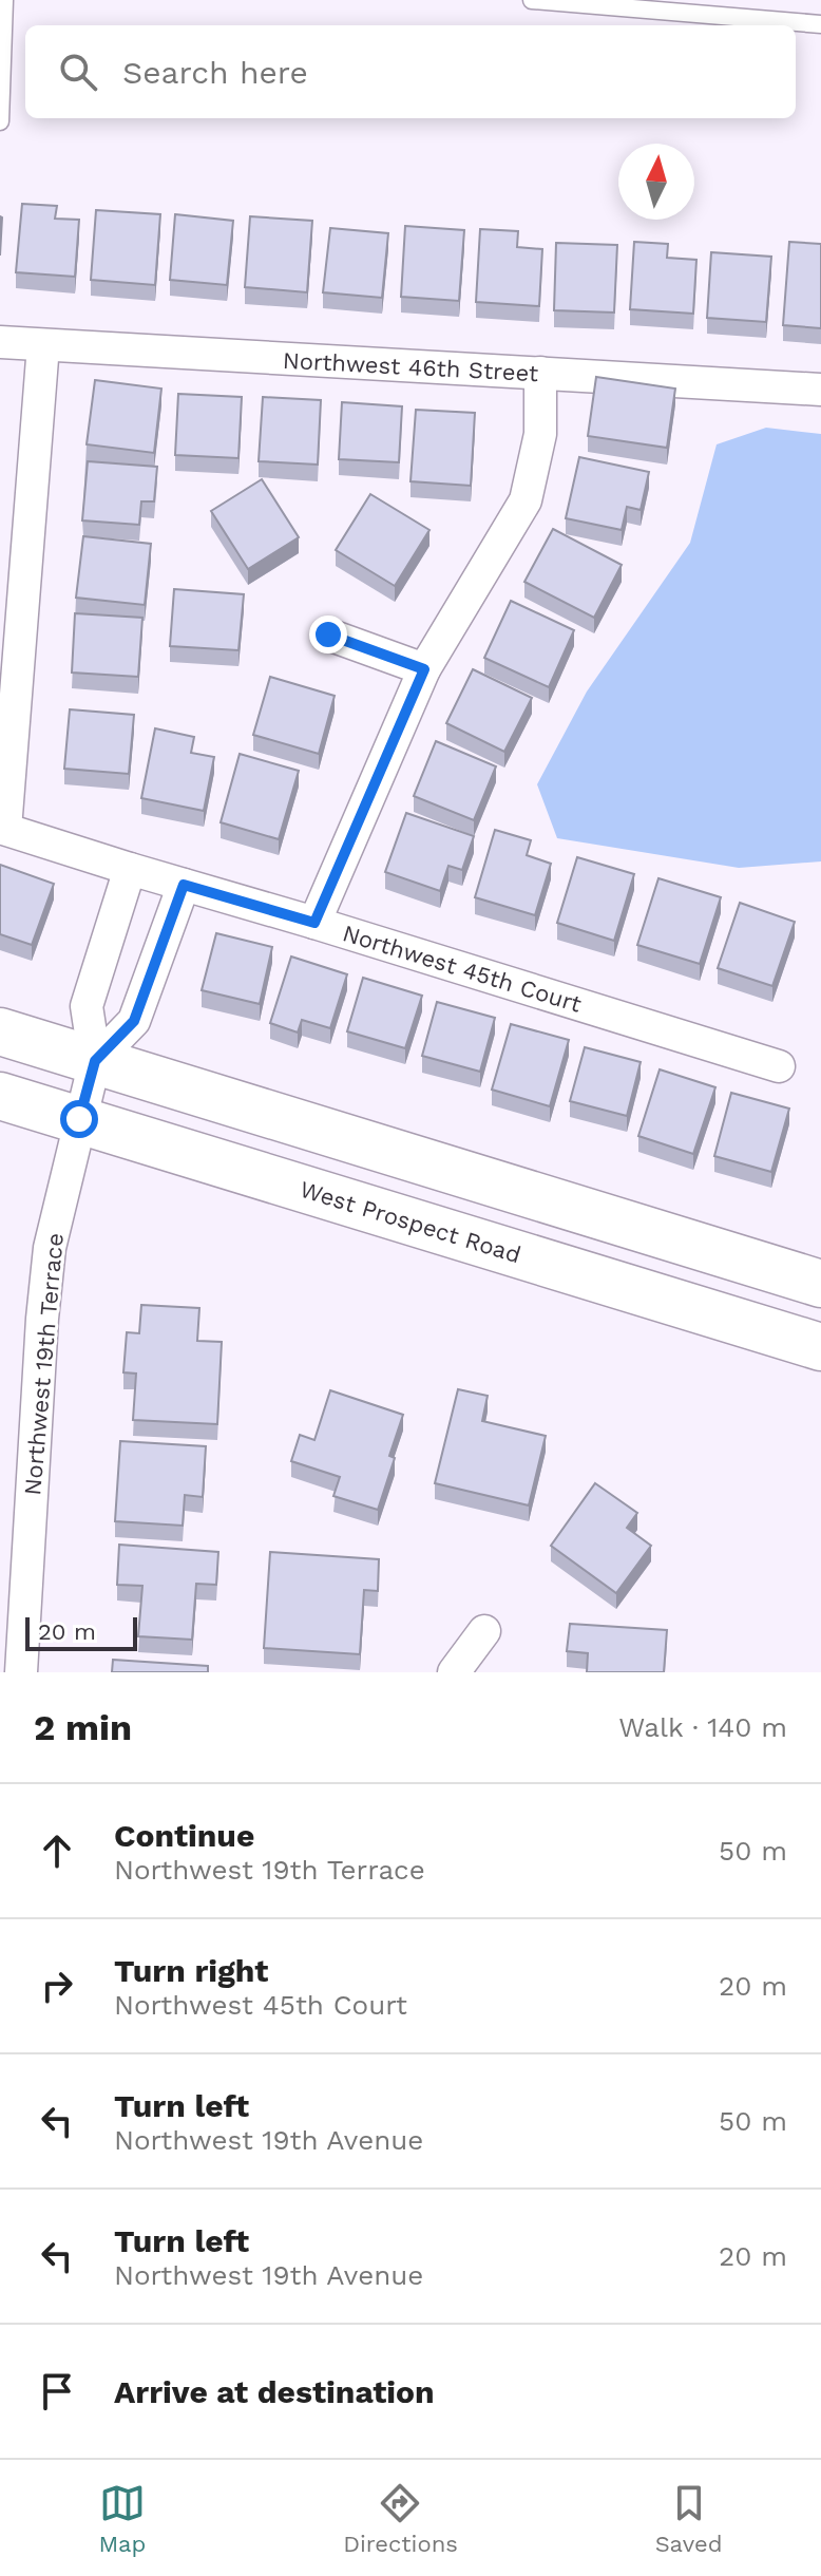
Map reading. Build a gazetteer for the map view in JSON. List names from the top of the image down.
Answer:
{
  "streets": {
    "main road": ["West Prospect Road"],
    "street": ["Northwest 46th Street", "Northwest 45th Court", "Northwest 19th Terrace"]
  },
  "crossings": [
    ["Northwest 45th Court", "Northwest 19th Terrace"],
    ["West Prospect Road", "Northwest 19th Terrace"]
  ],
  "scale_bar": "20 m",
  "north": "top",
  "page": {
    "search": "Search here",
    "scale": "20 m",
    "heading": ["2 min", "Walk · 140 m"],
    "list": [
      ["Continue", "Northwest 19th Terrace", "50 m"],
      ["Turn right", "Northwest 45th Court", "20 m"],
      ["Turn left", "Northwest 19th Avenue", "50 m"],
      ["Turn left", "Northwest 19th Avenue", "20 m"],
      "Arrive at destination"
    ],
    "nav": ["Map", "Directions", "Saved"]
  }
}
